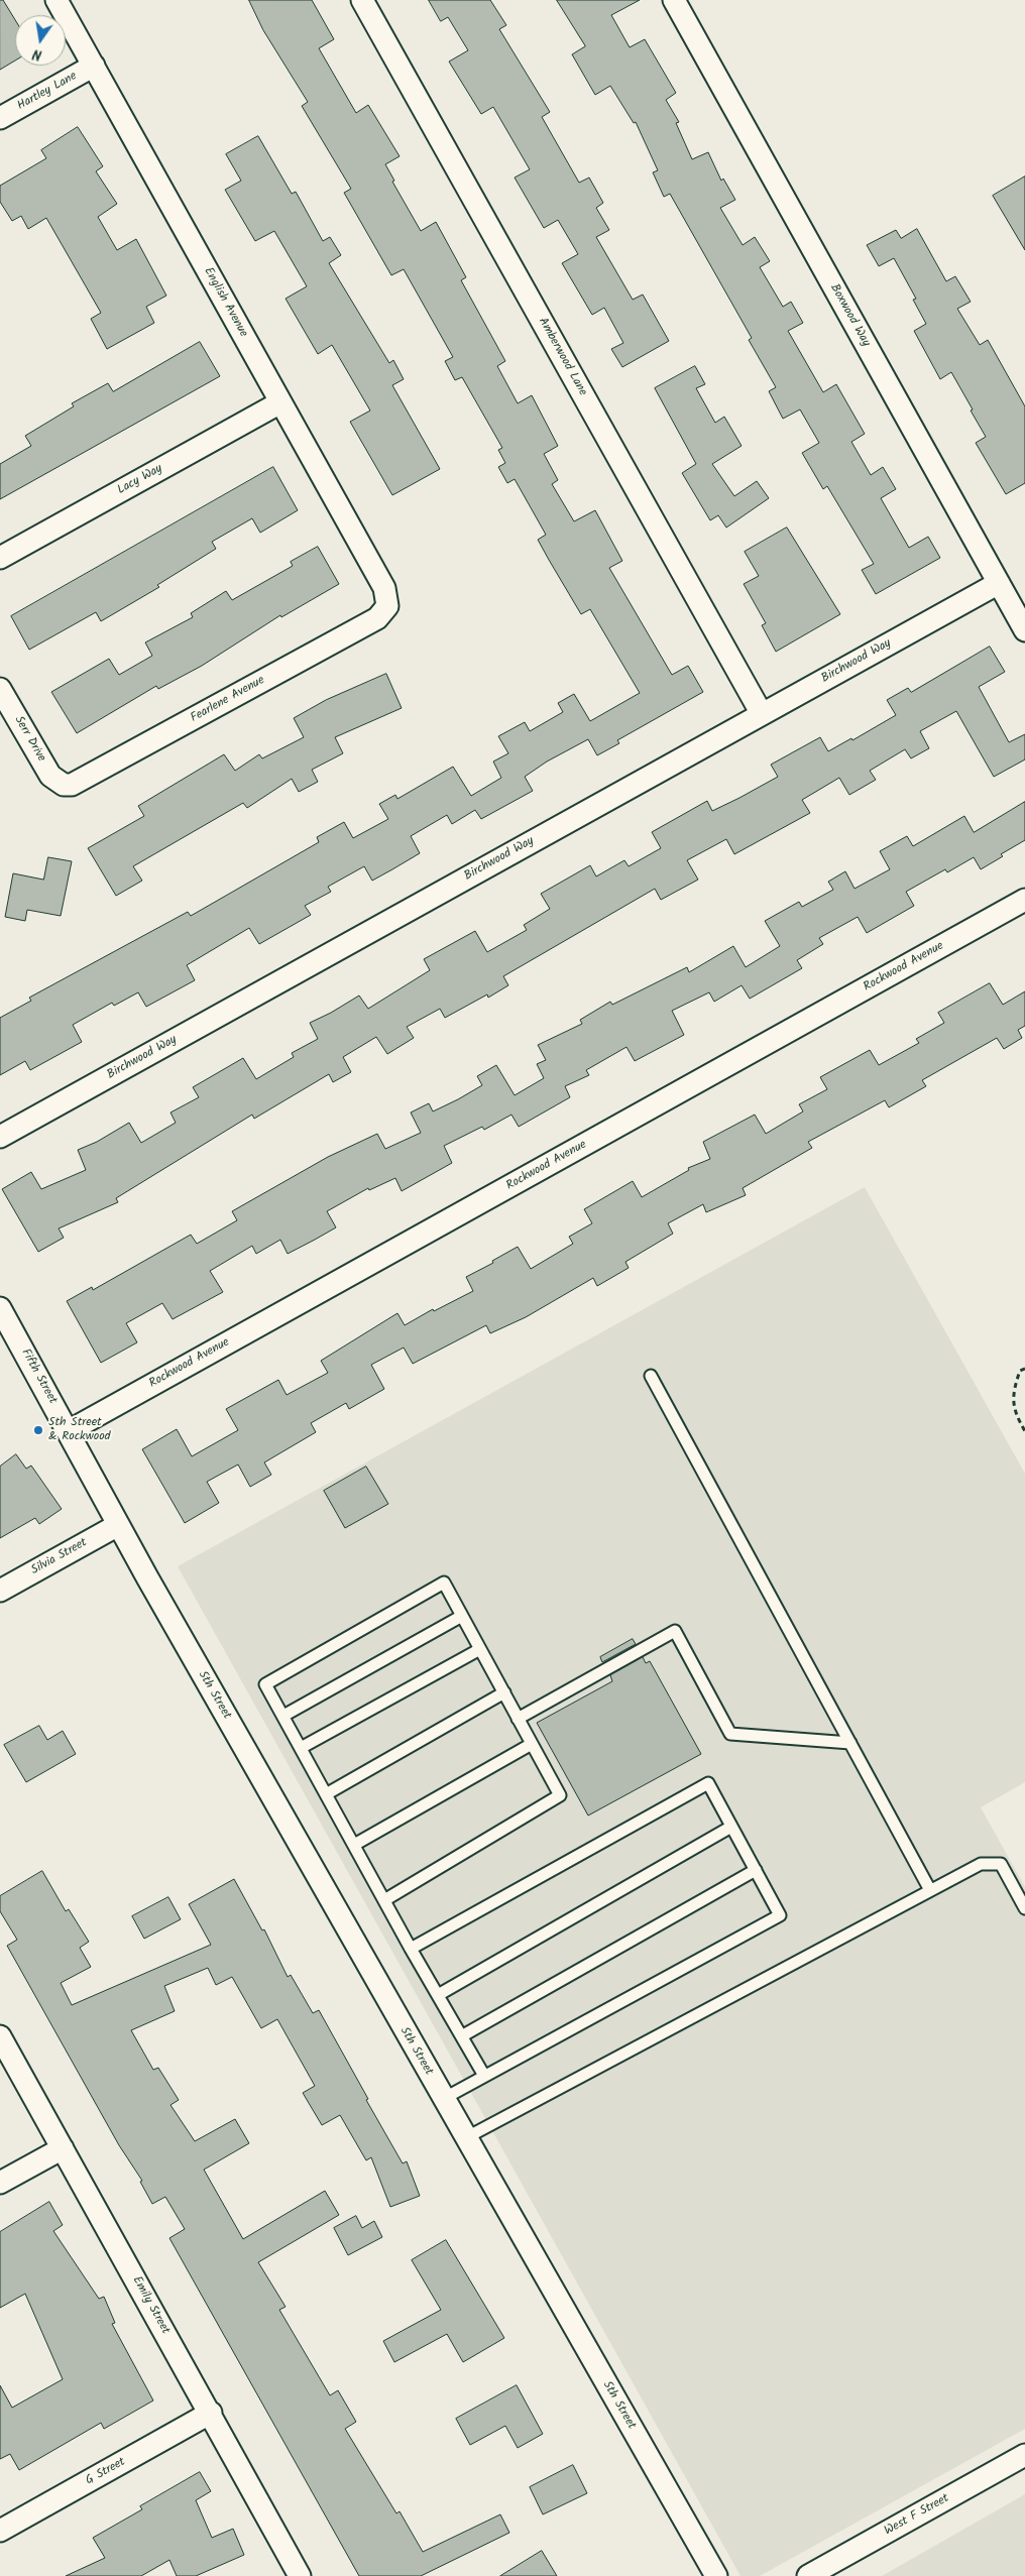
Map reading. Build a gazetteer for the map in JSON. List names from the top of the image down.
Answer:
{
  "streets": {
    "street": [
      "Hartley Lane",
      "English Avenue",
      "Boxwood Way",
      "Amberwood Lane",
      "Lacy Way",
      "Birchwood Way",
      "Fearlene Avenue",
      "Serr Drive",
      "Rockwood Avenue",
      "Fifth Street",
      "Silvia Street",
      "5th Street",
      "Emily Street",
      "G Street",
      "West F Street"
    ]
  },
  "crossings": [
    ["Hartley Lane", "English Avenue"],
    ["English Avenue", "Lacy Way"],
    ["English Avenue", "Fearlene Avenue"],
    ["Boxwood Way", "Birchwood Way"],
    ["Amberwood Lane", "Birchwood Way"],
    ["Fearlene Avenue", "Serr Drive"],
    ["Rockwood Avenue", "Fifth Street"],
    ["Fifth Street", "Silvia Street"],
    ["Fifth Street", "5th Street"],
    ["Silvia Street", "5th Street"],
    ["Emily Street", "G Street"]
  ],
  "places": ["5th Street & Rockwood"],
  "north": "bottom"
}
